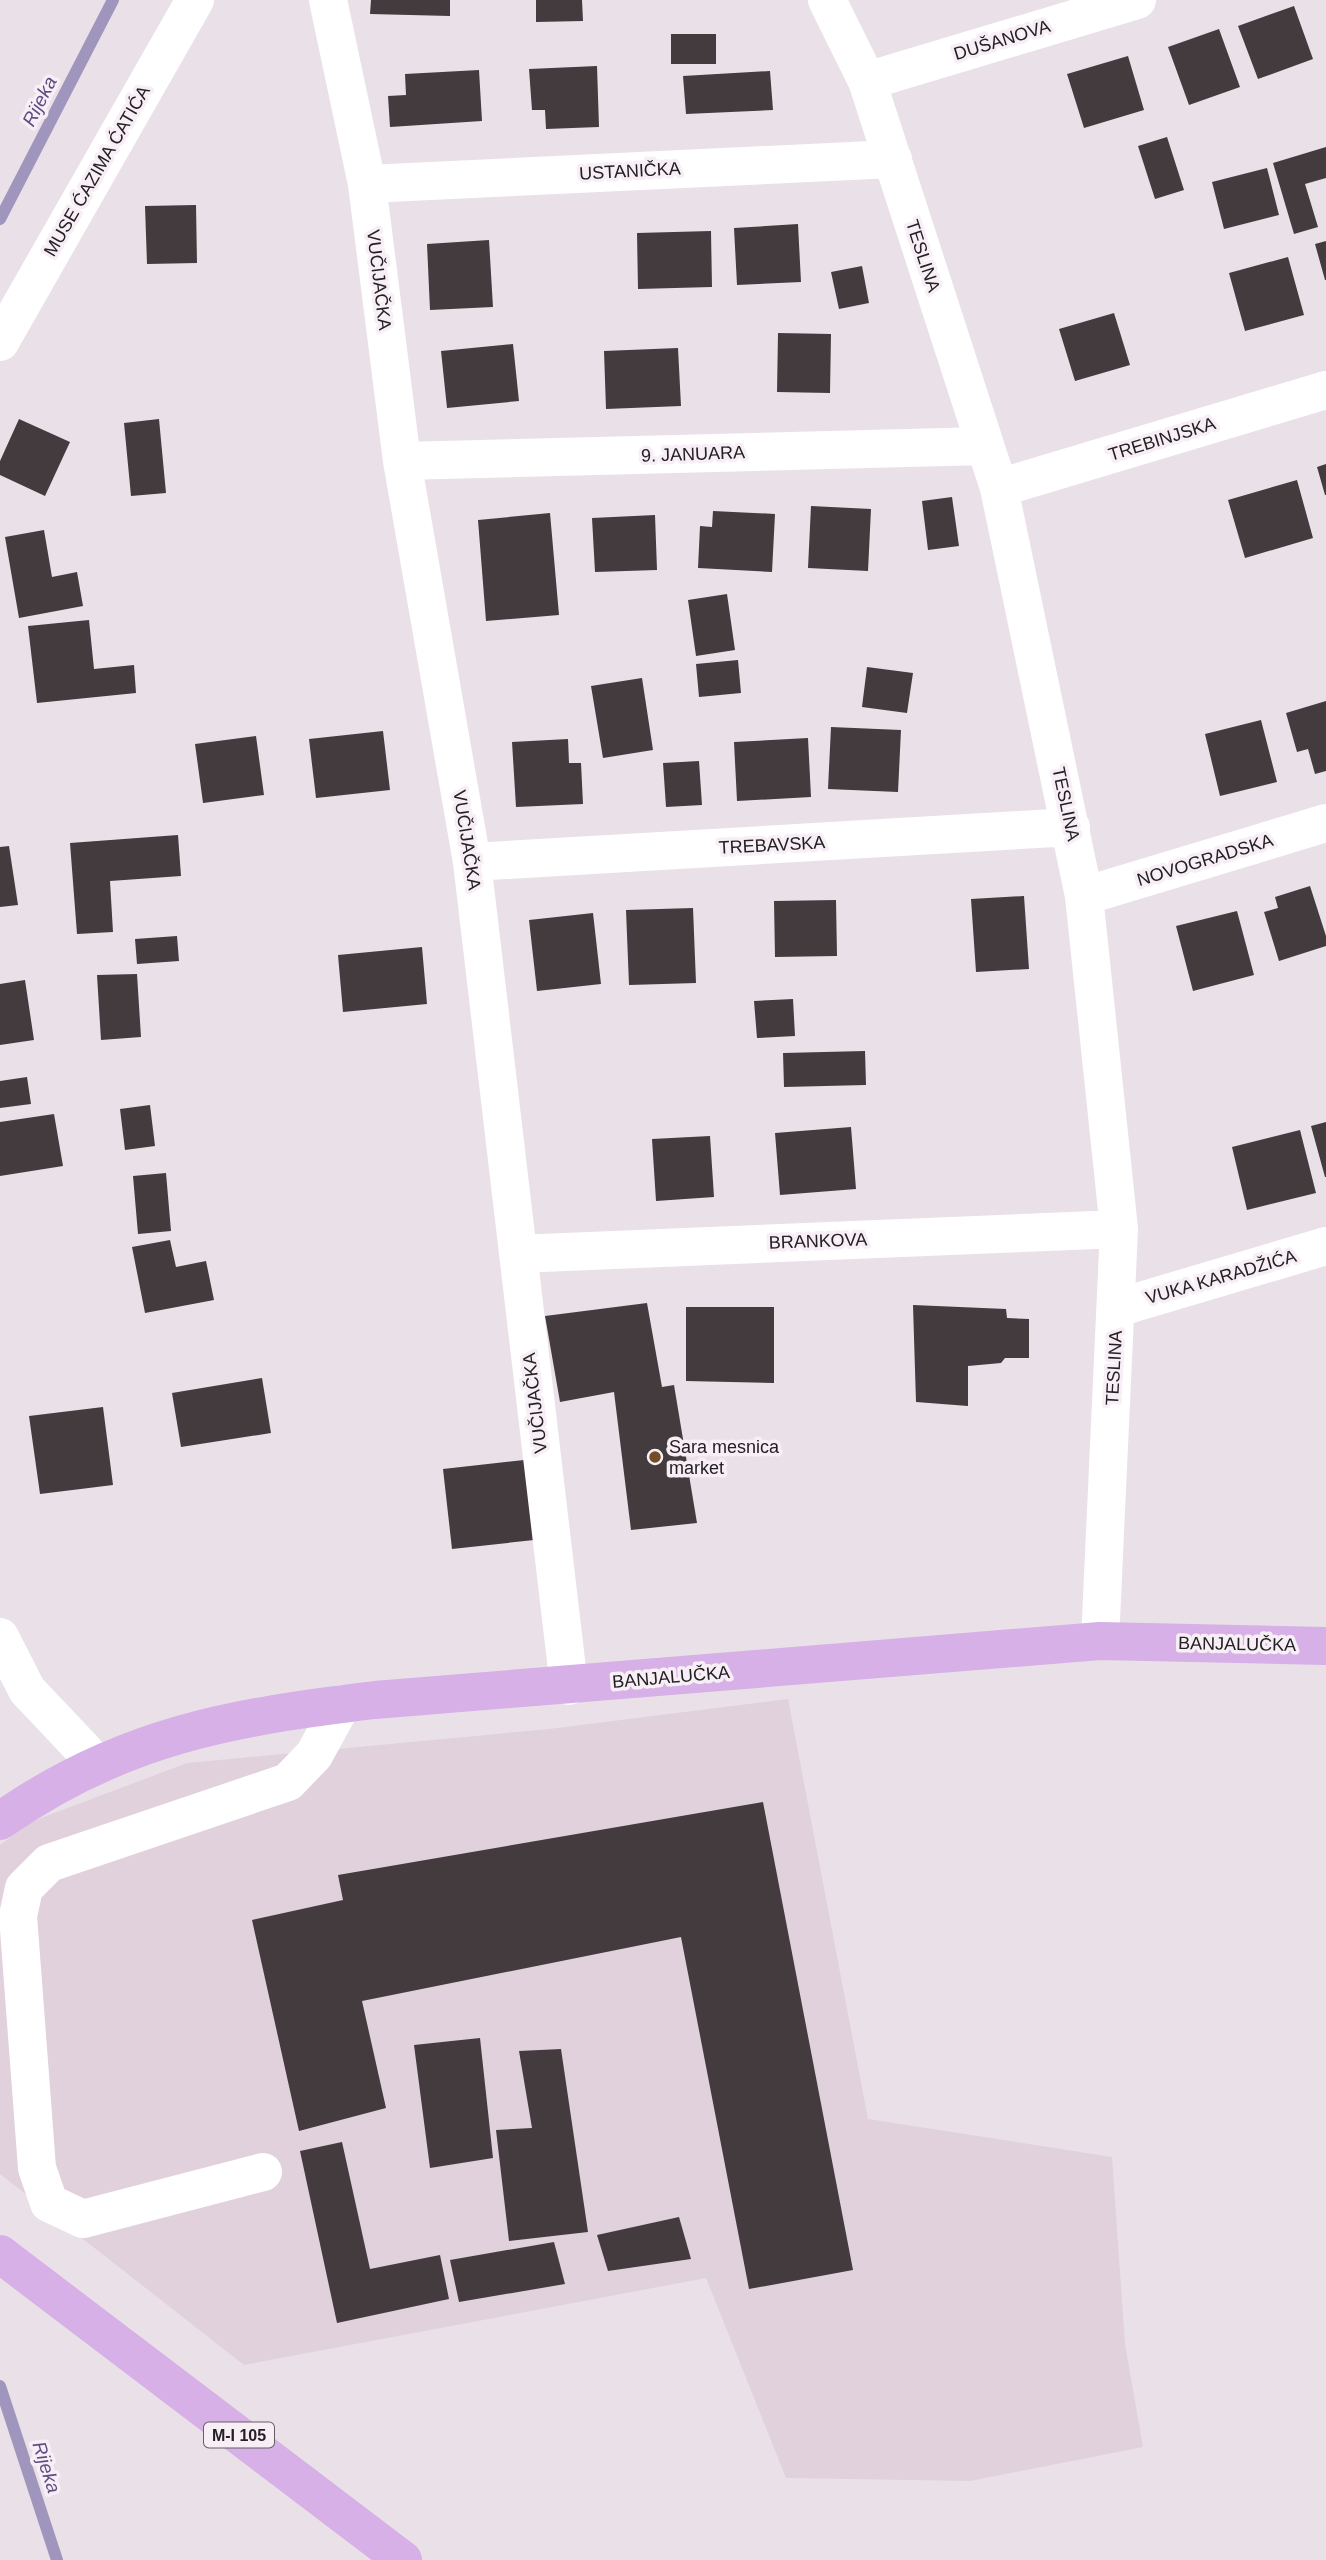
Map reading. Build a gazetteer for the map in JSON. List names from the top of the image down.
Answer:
{
  "streets": {
    "main road": ["BANJALUČKA", "M-I 105"],
    "street": [
      "DUŠANOVA",
      "MUSE ĆAZIMA ĆATIĆA",
      "USTANIČKA",
      "TESLINA",
      "VUČIJAČKA",
      "TREBINJSKA",
      "9. JANUARA",
      "TREBAVSKA",
      "NOVOGRADSKA",
      "BRANKOVA",
      "VUKA KARADŽIĆA"
    ]
  },
  "crossings": [
    ["DUŠANOVA", "TESLINA"],
    ["USTANIČKA", "TESLINA"],
    ["USTANIČKA", "VUČIJAČKA"],
    ["TESLINA", "TREBINJSKA"],
    ["TESLINA", "9. JANUARA"],
    ["TESLINA", "TREBAVSKA"],
    ["TESLINA", "NOVOGRADSKA"],
    ["TESLINA", "BRANKOVA"],
    ["TESLINA", "VUKA KARADŽIĆA"],
    ["TESLINA", "BANJALUČKA"],
    ["VUČIJAČKA", "9. JANUARA"],
    ["VUČIJAČKA", "TREBAVSKA"],
    ["VUČIJAČKA", "BRANKOVA"],
    ["VUČIJAČKA", "BANJALUČKA"]
  ],
  "water": ["Rijeka"],
  "places": ["Sara mesnica market"]
}
